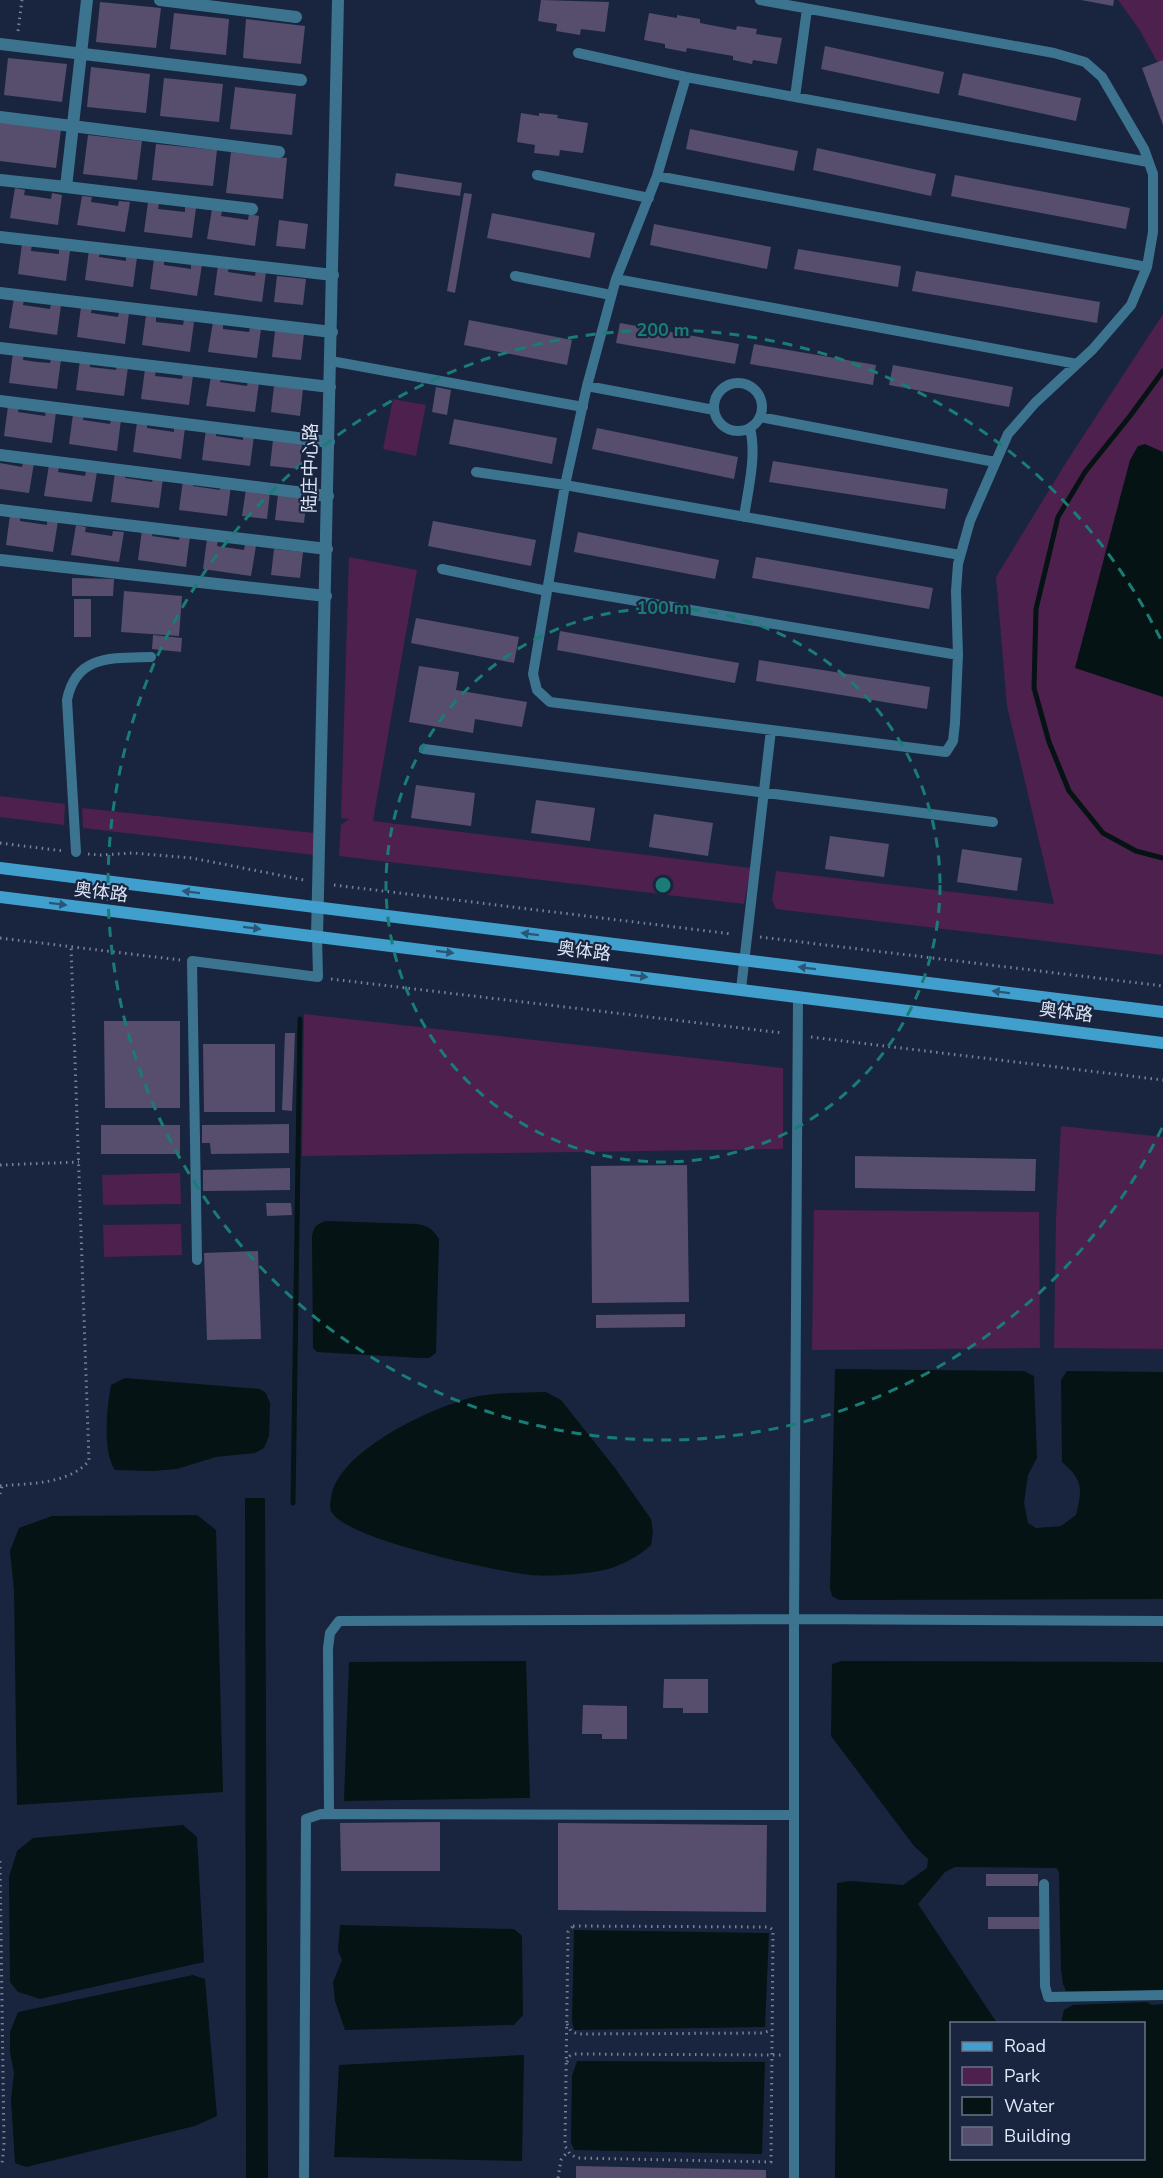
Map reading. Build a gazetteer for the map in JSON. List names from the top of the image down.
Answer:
{
  "streets": {
    "main road": ["奥体路"],
    "street": ["陆庄中心路"]
  },
  "crossings": [
    ["陆庄中心路", "奥体路"]
  ],
  "legend": [
    "Road",
    "Park",
    "Water",
    "Building"
  ],
  "rings": ["200 m", "100 m"]
}
